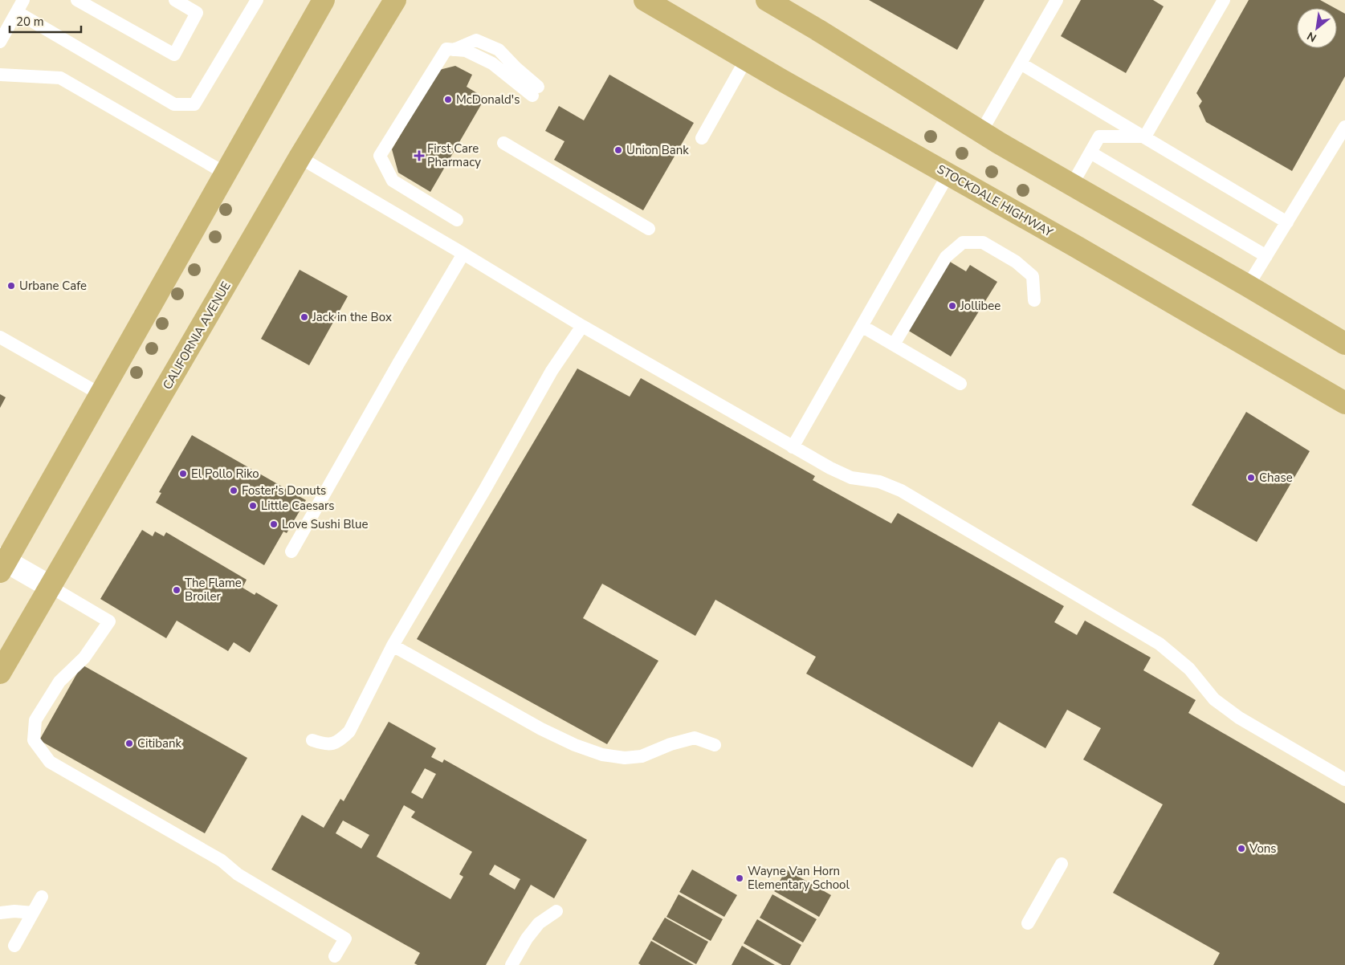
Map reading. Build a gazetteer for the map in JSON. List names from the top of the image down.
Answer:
{
  "streets": {
    "main road": ["STOCKDALE HIGHWAY", "CALIFORNIA AVENUE"]
  },
  "places": {
    "other": [
      "McDonald's",
      "Union Bank",
      "Urbane Cafe",
      "Jollibee",
      "Jack in the Box",
      "El Pollo Riko",
      "Chase",
      "Foster's Donuts",
      "Little Caesars",
      "Love Sushi Blue",
      "The Flame Broiler",
      "Citibank",
      "Vons",
      "Wayne Van Horn Elementary School"
    ],
    "health": ["First Care Pharmacy"]
  },
  "scale_bar": "20 m",
  "north": "bottom left"
}
